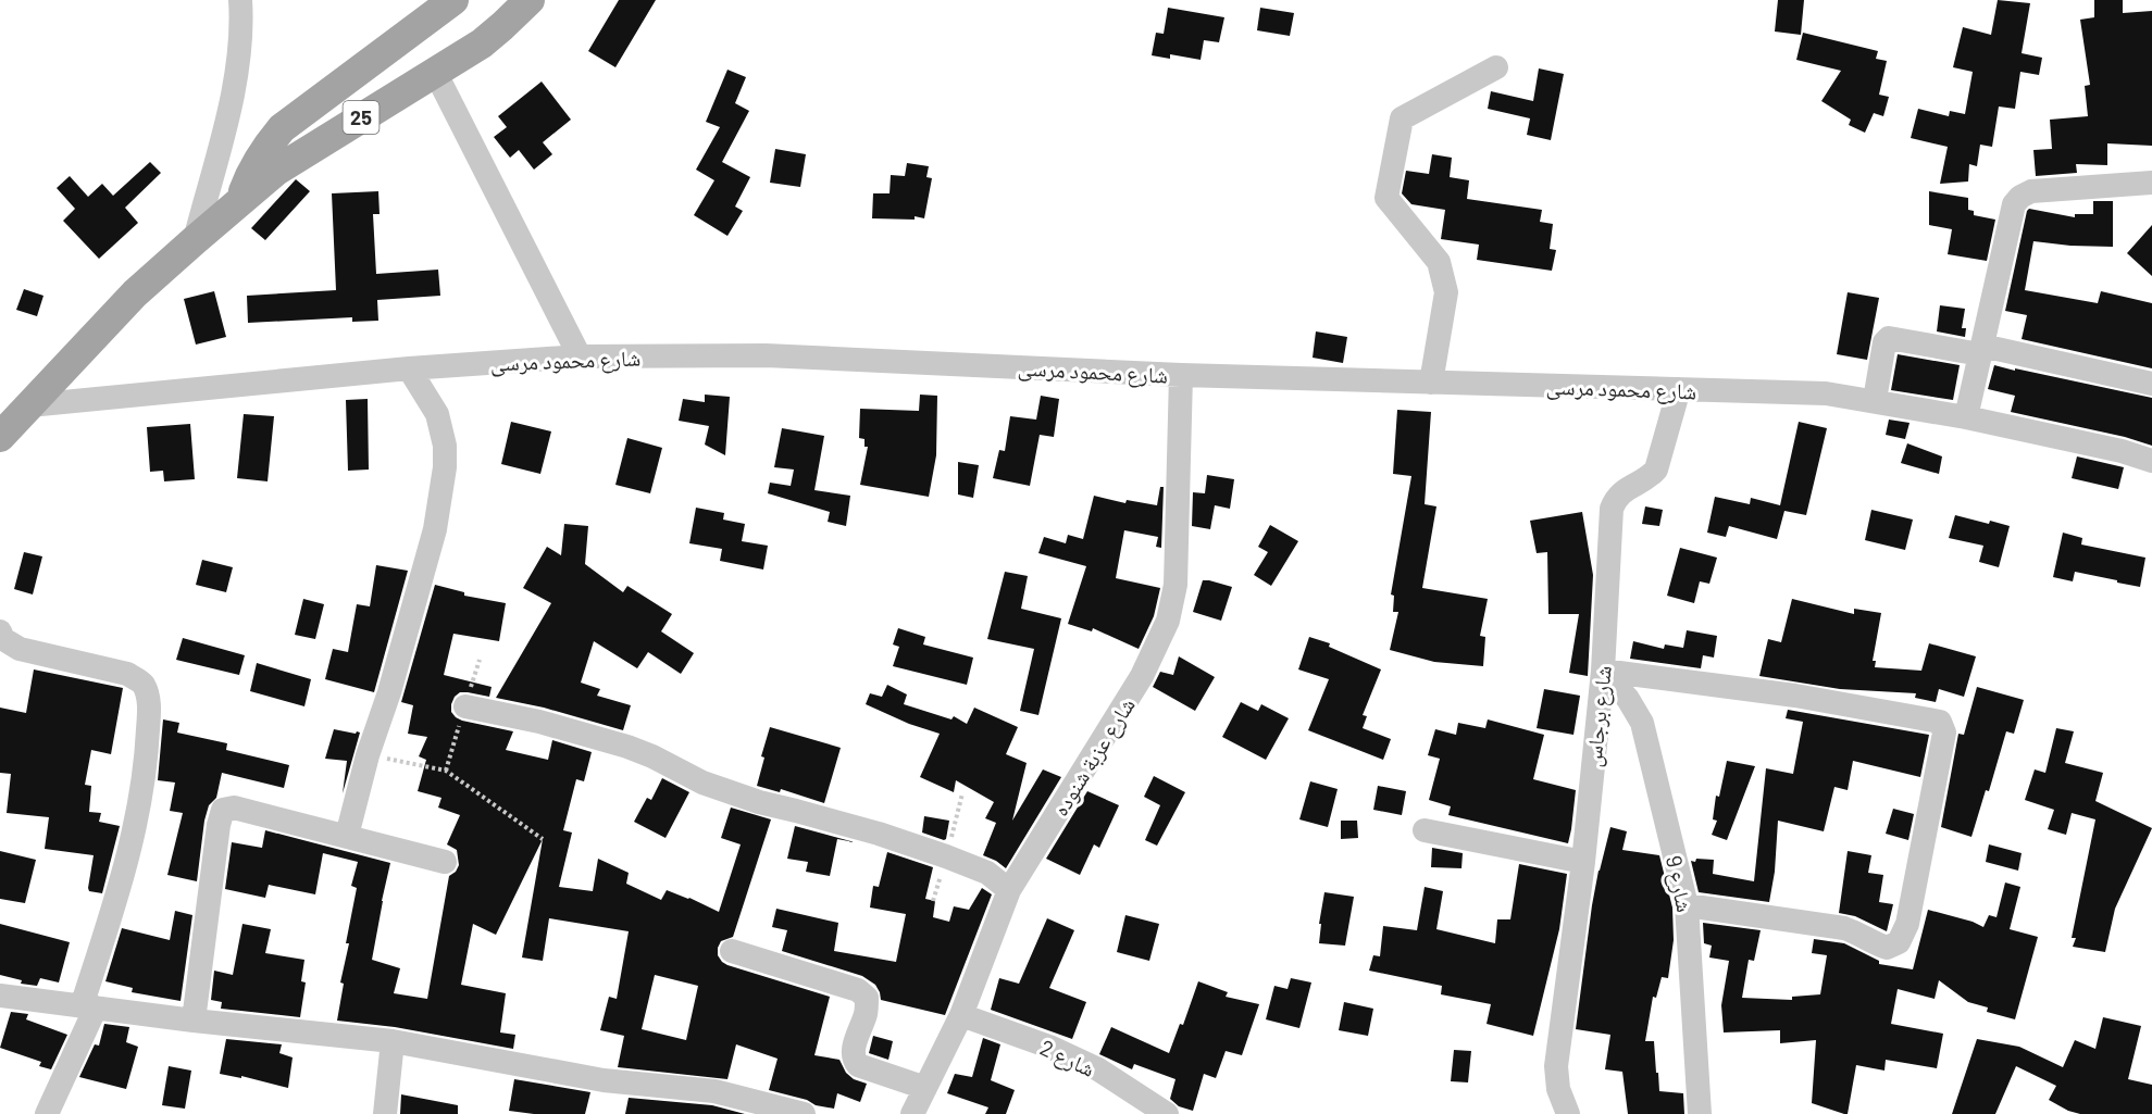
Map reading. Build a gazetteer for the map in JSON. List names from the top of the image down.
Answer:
{
  "streets": {
    "main road": ["25"],
    "street": [
      "شارع محمود مرسى",
      "شارع برجاس",
      "شارع عزبة شنوده",
      "شارع 9",
      "شارع 2"
    ]
  },
  "crossings": [
    ["25", "شارع محمود مرسى"],
    ["شارع محمود مرسى", "شارع برجاس"],
    ["شارع محمود مرسى", "شارع عزبة شنوده"],
    ["شارع برجاس", "شارع 9"],
    ["شارع عزبة شنوده", "شارع 2"]
  ]
}
